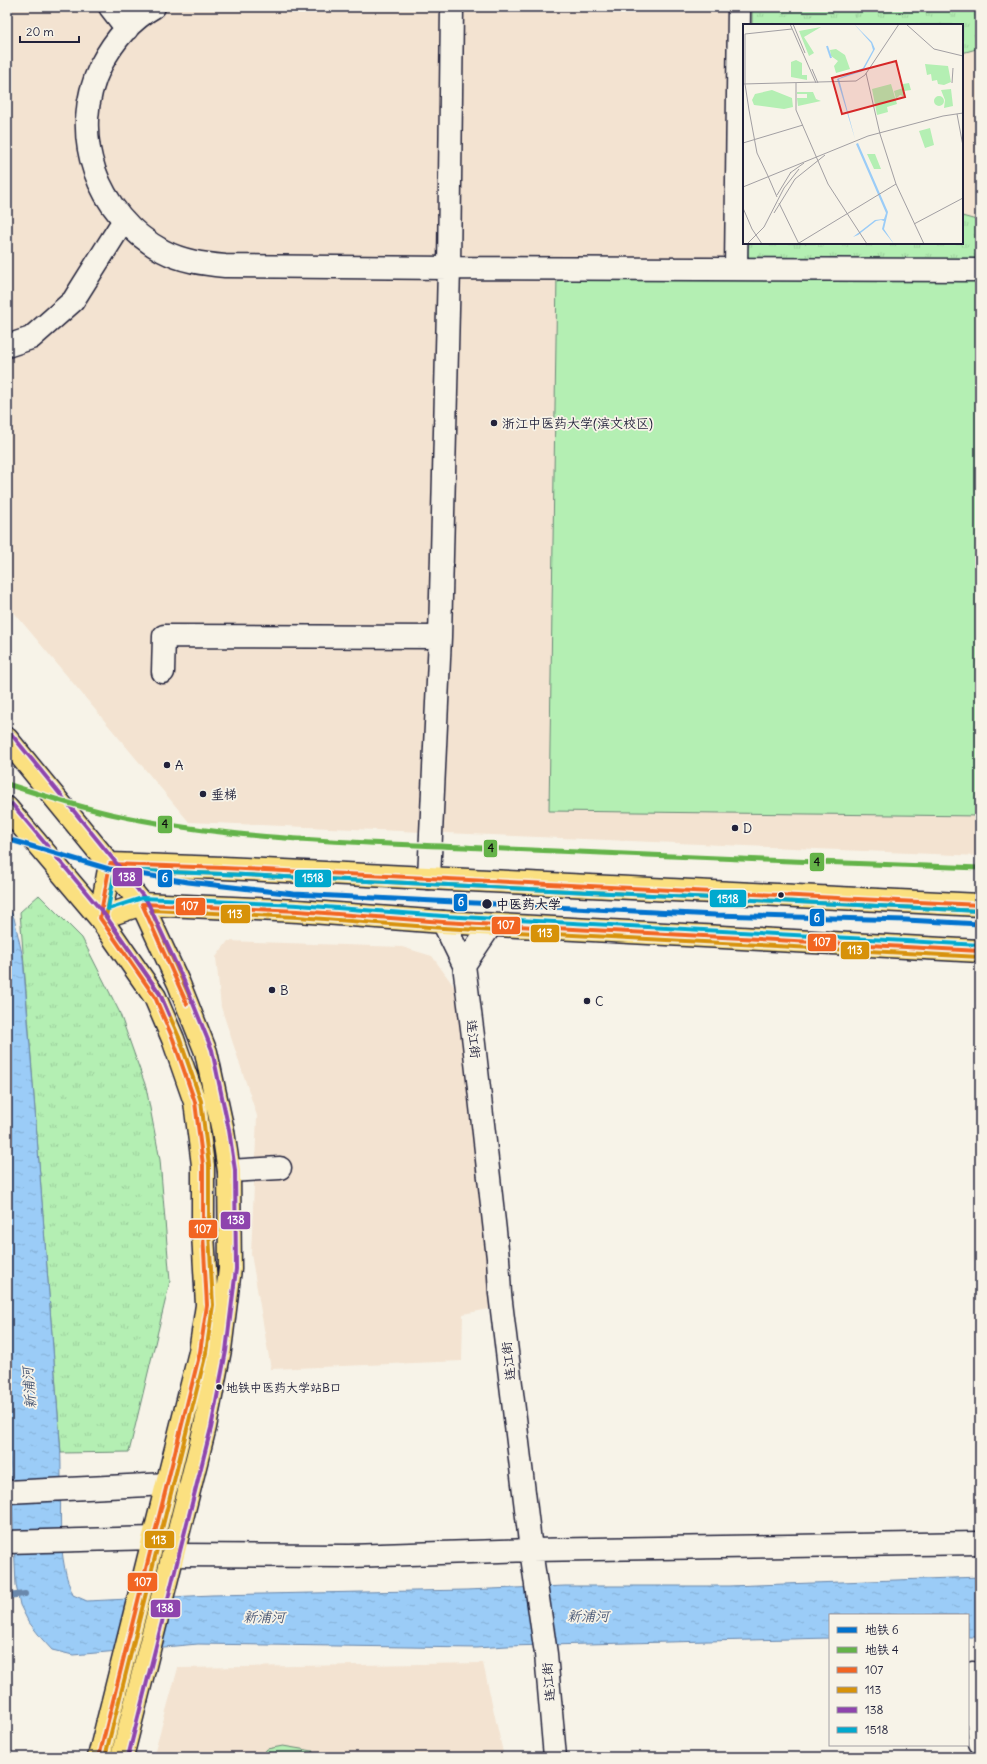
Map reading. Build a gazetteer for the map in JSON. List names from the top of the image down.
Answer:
{
  "streets": {
    "street": ["连江街"]
  },
  "water": ["新浦河"],
  "places": [
    "浙江中医药大学(滨文校区)",
    "A",
    "垂梯",
    "D",
    "中医药大学",
    "B",
    "C",
    "地铁中医药大学站B口"
  ],
  "lines": [
    "transit line 138",
    "metro line 4",
    "metro line 6",
    "transit line 107",
    "transit line 113",
    "transit line 1518"
  ],
  "legend": [
    "地铁 6",
    "地铁 4",
    "107",
    "113",
    "138",
    "1518"
  ],
  "scale_bar": "20 m"
}
